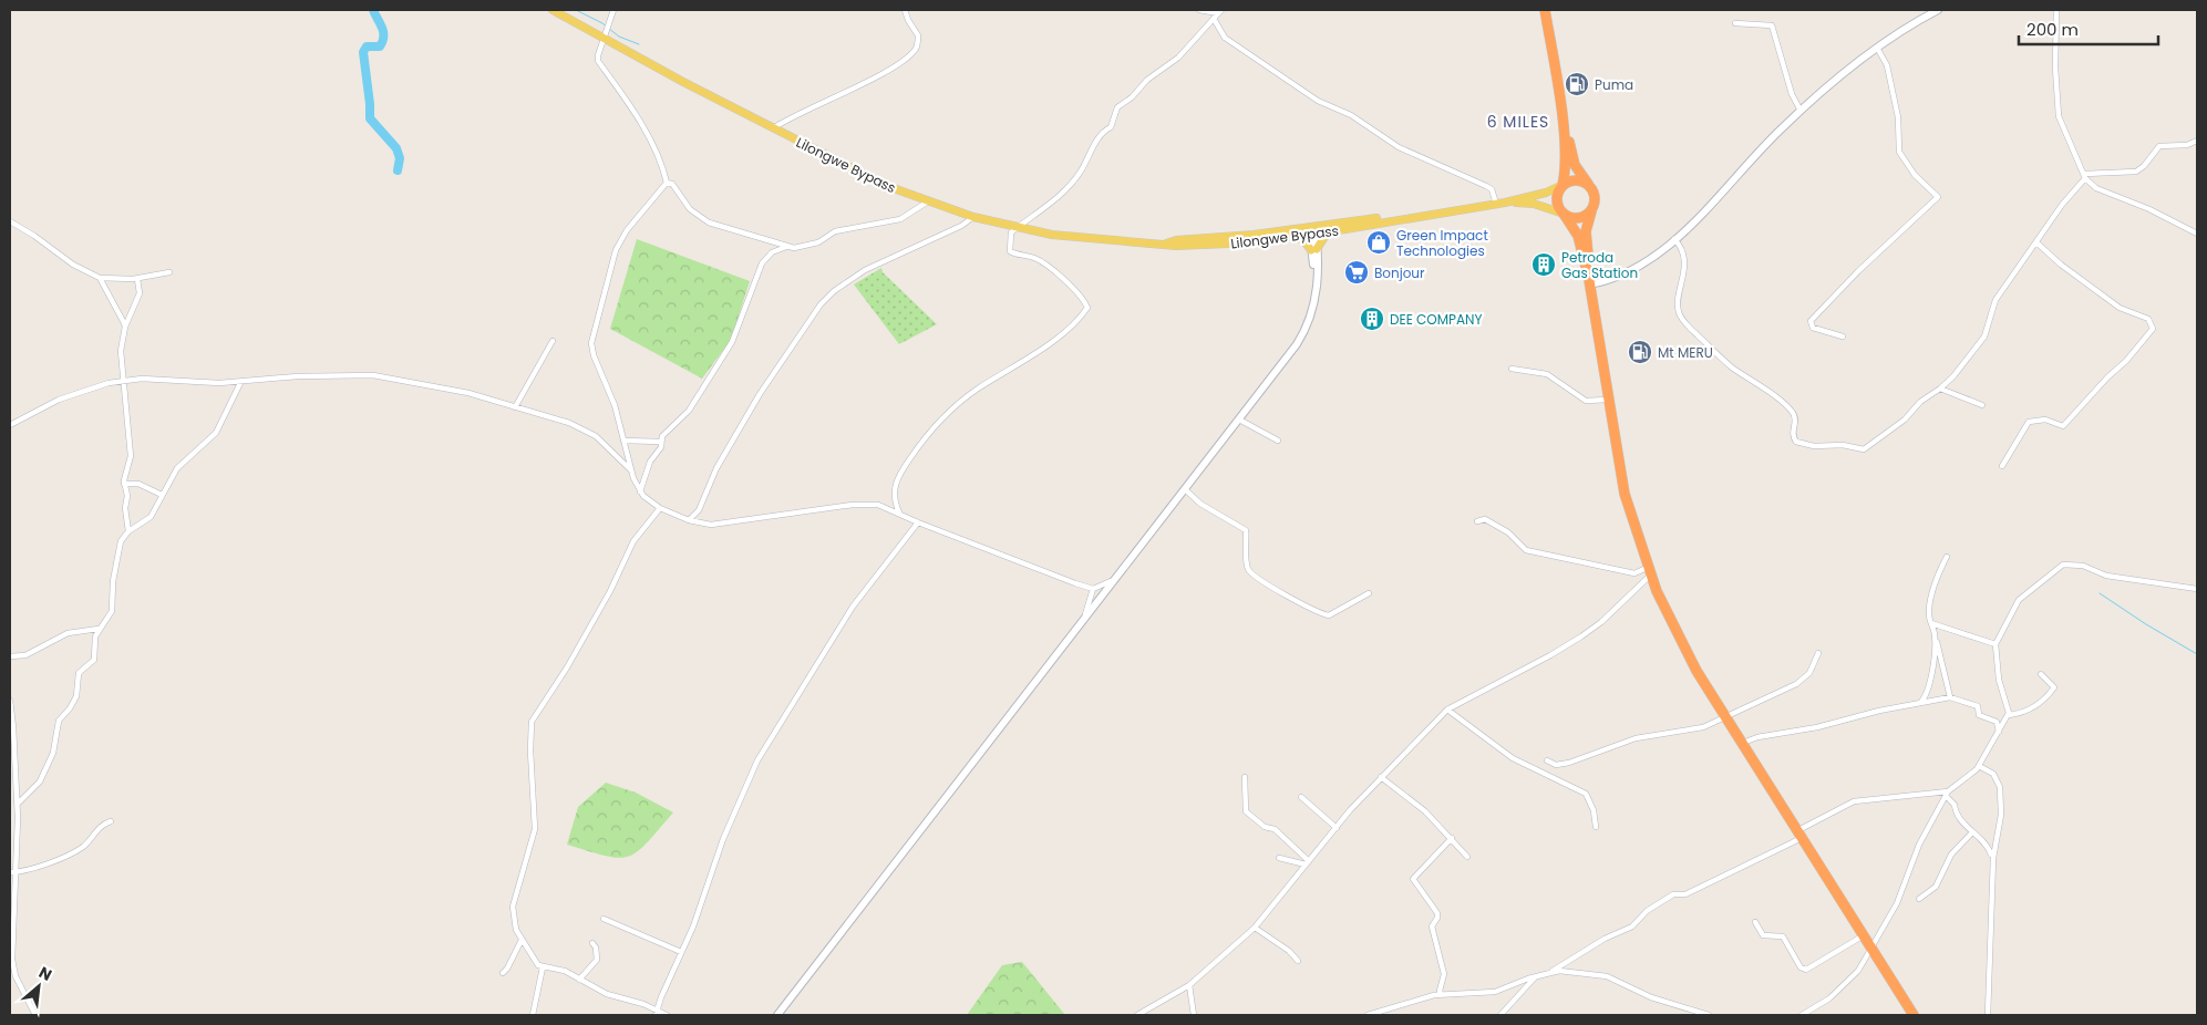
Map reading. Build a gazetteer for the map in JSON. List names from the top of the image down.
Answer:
{
  "streets": {
    "main road": ["Lilongwe Bypass"]
  },
  "districts": ["6 MILES"],
  "places": {
    "fuel station": ["Puma", "Mt MERU"],
    "shop": ["Green Impact Technologies"],
    "building": ["Petroda Gas Station", "DEE COMPANY"],
    "supermarket": ["Bonjour"]
  },
  "scale_bar": "200 m",
  "north": "top right"
}
